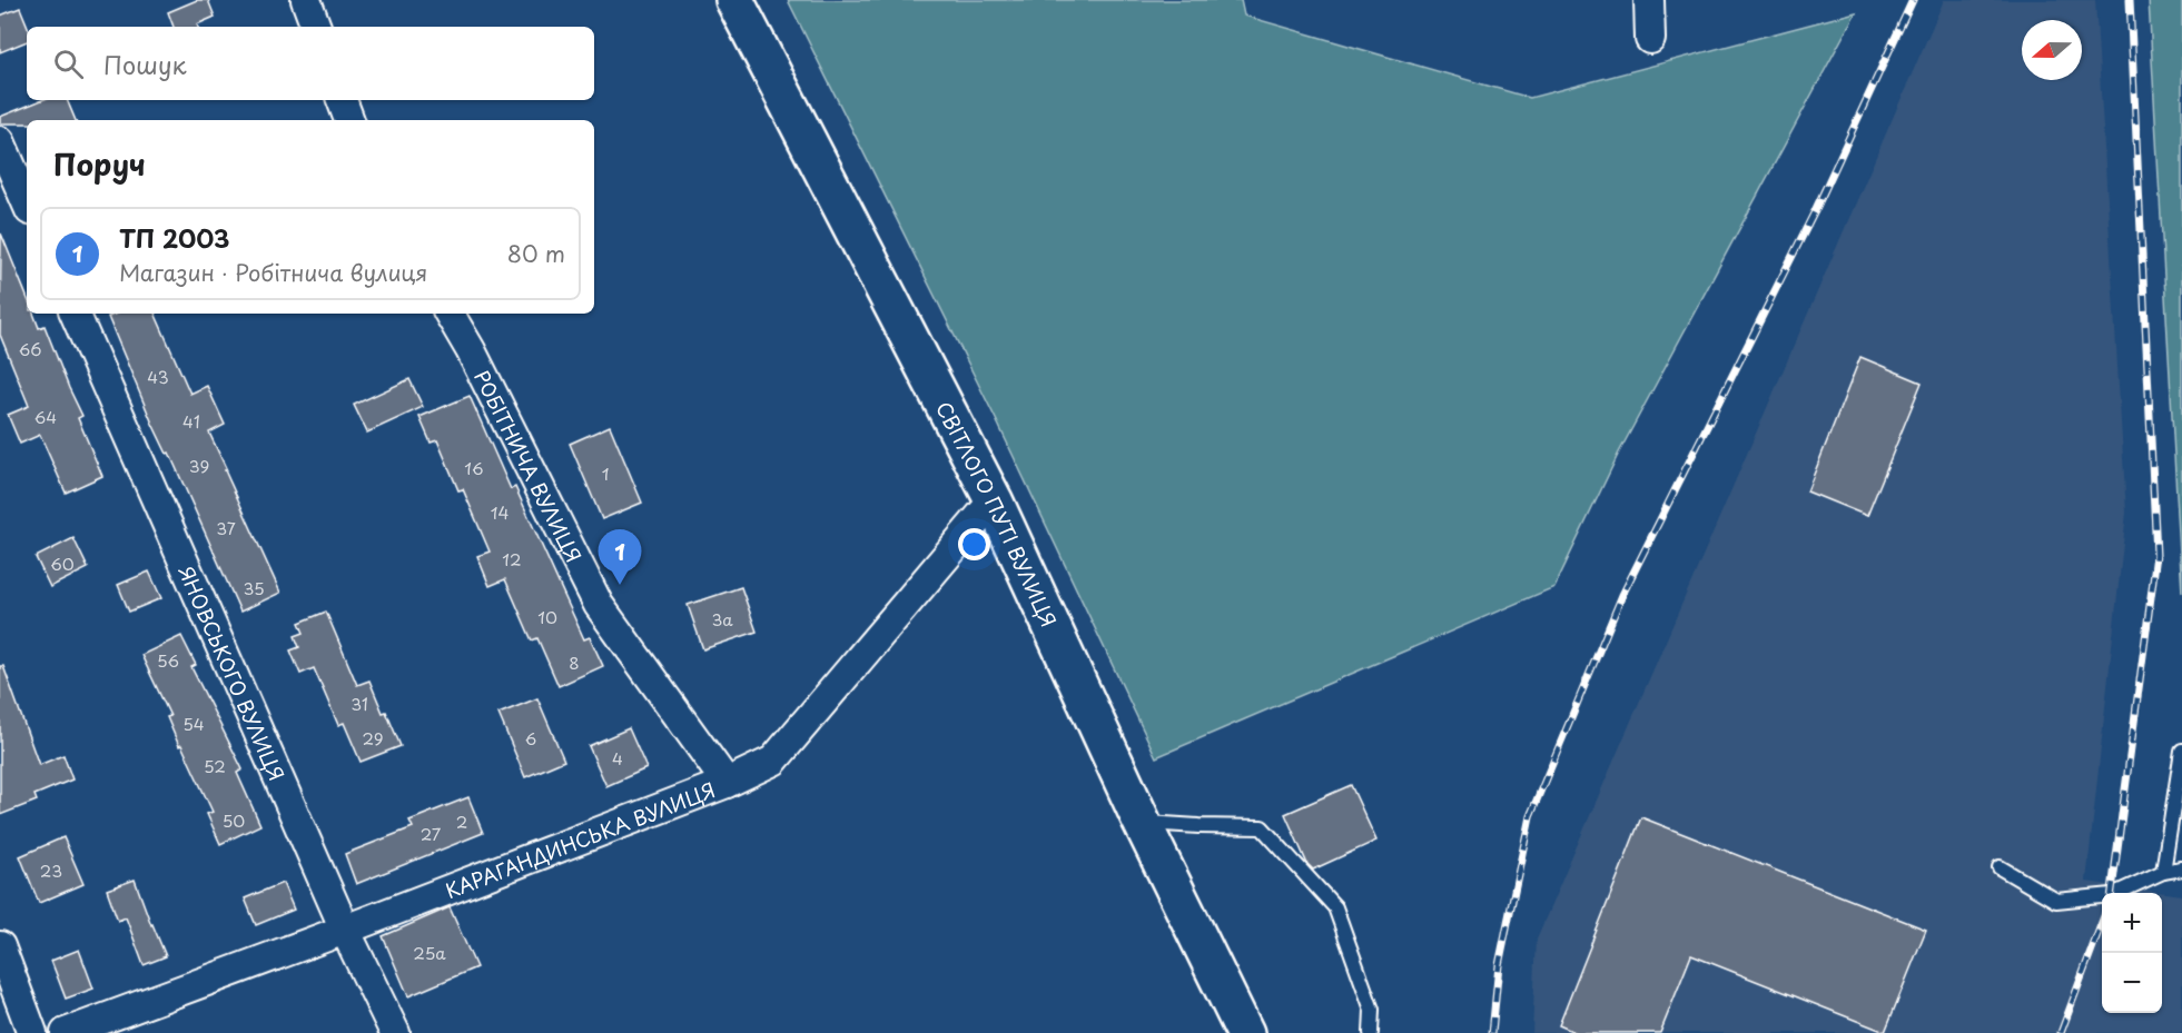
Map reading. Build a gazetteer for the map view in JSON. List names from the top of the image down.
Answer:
{
  "streets": {
    "main road": ["СВІТЛОГО ПУТІ ВУЛИЦЯ"],
    "street": ["РОБІТНИЧА ВУЛИЦЯ", "ЯНОВСЬКОГО ВУЛИЦЯ", "КАРАГАНДИНСЬКА ВУЛИЦЯ"]
  },
  "crossings": [
    ["РОБІТНИЧА ВУЛИЦЯ", "КАРАГАНДИНСЬКА ВУЛИЦЯ"],
    ["СВІТЛОГО ПУТІ ВУЛИЦЯ", "КАРАГАНДИНСЬКА ВУЛИЦЯ"],
    ["ЯНОВСЬКОГО ВУЛИЦЯ", "КАРАГАНДИНСЬКА ВУЛИЦЯ"]
  ],
  "house_numbers": [
    "66",
    "43",
    "64",
    "41",
    "39",
    "16",
    "1",
    "14",
    "37",
    "12",
    "60",
    "35",
    "10",
    "3а",
    "56",
    "8",
    "31",
    "54",
    "29",
    "6",
    "4",
    "52",
    "50",
    "2",
    "27",
    "23",
    "25а"
  ],
  "north": "left",
  "page": {
    "search": "Пошук",
    "heading": "Поруч",
    "list": [
      {
        "mark": "1",
        "name": "ТП 2003",
        "note": "Магазин · Робітнича вулиця",
        "value": "80 m"
      }
    ],
    "pins": "1",
    "map_buttons": ["+", "−"]
  }
}
